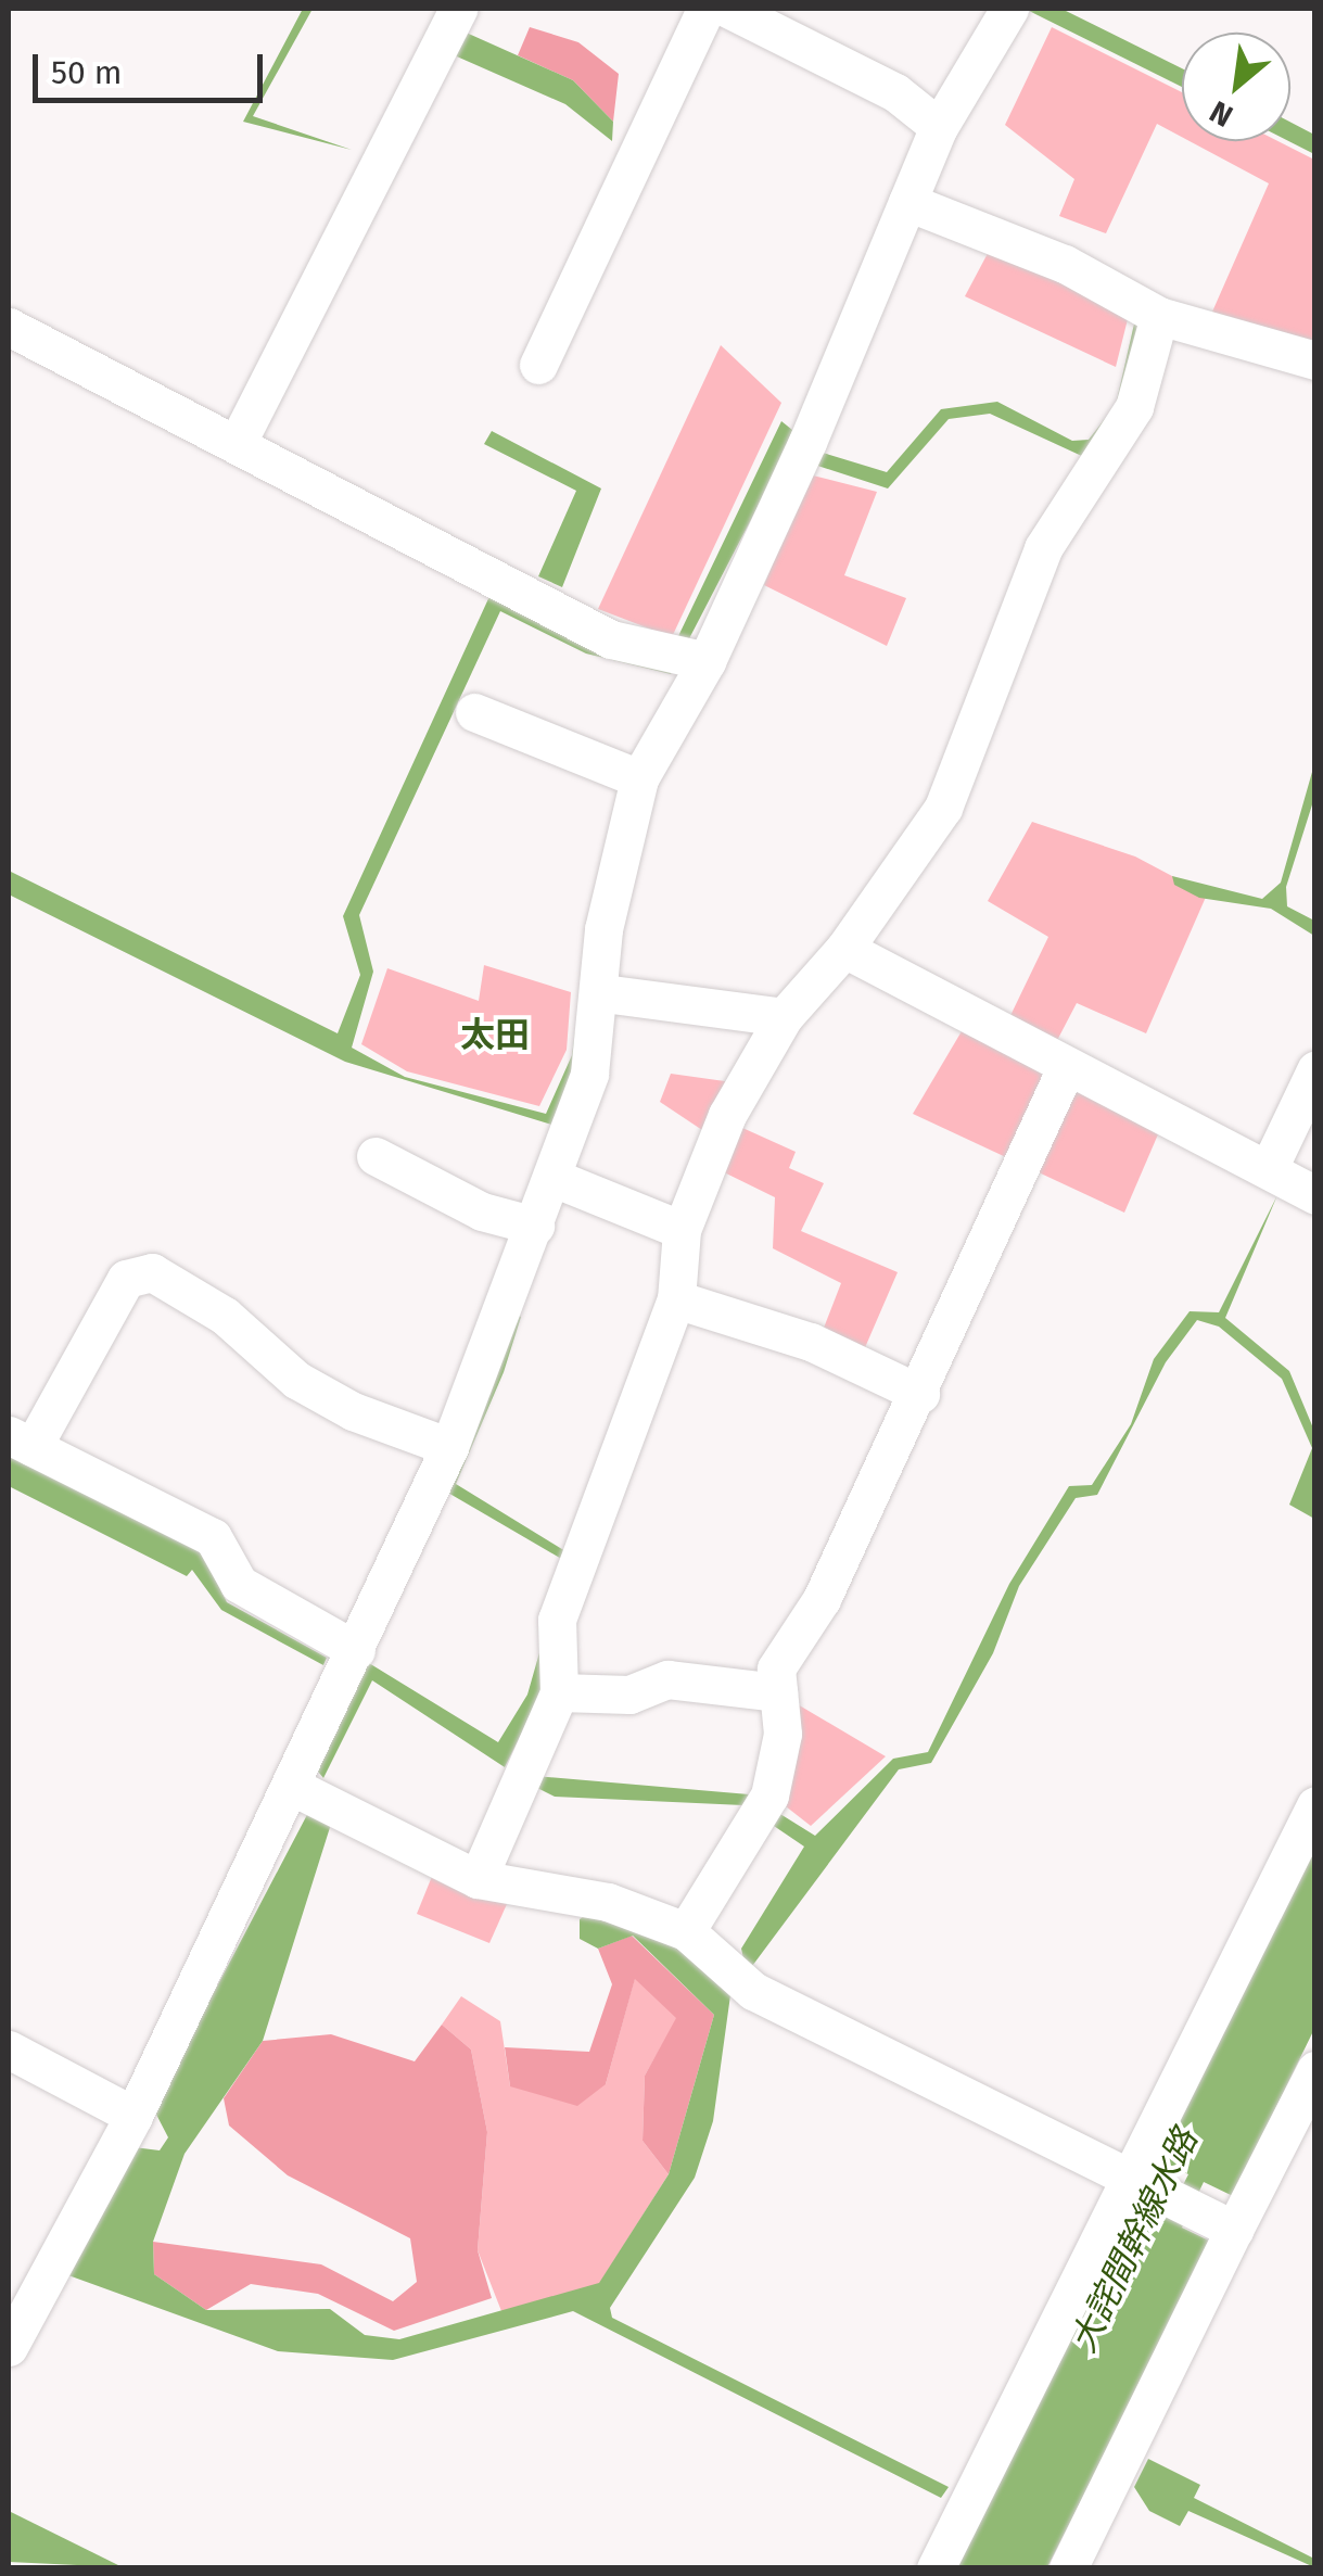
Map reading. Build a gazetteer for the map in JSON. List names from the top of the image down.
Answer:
{
  "districts": ["太田"],
  "water": ["大詫間幹線水路"],
  "scale_bar": "50 m",
  "north": "bottom left"
}
